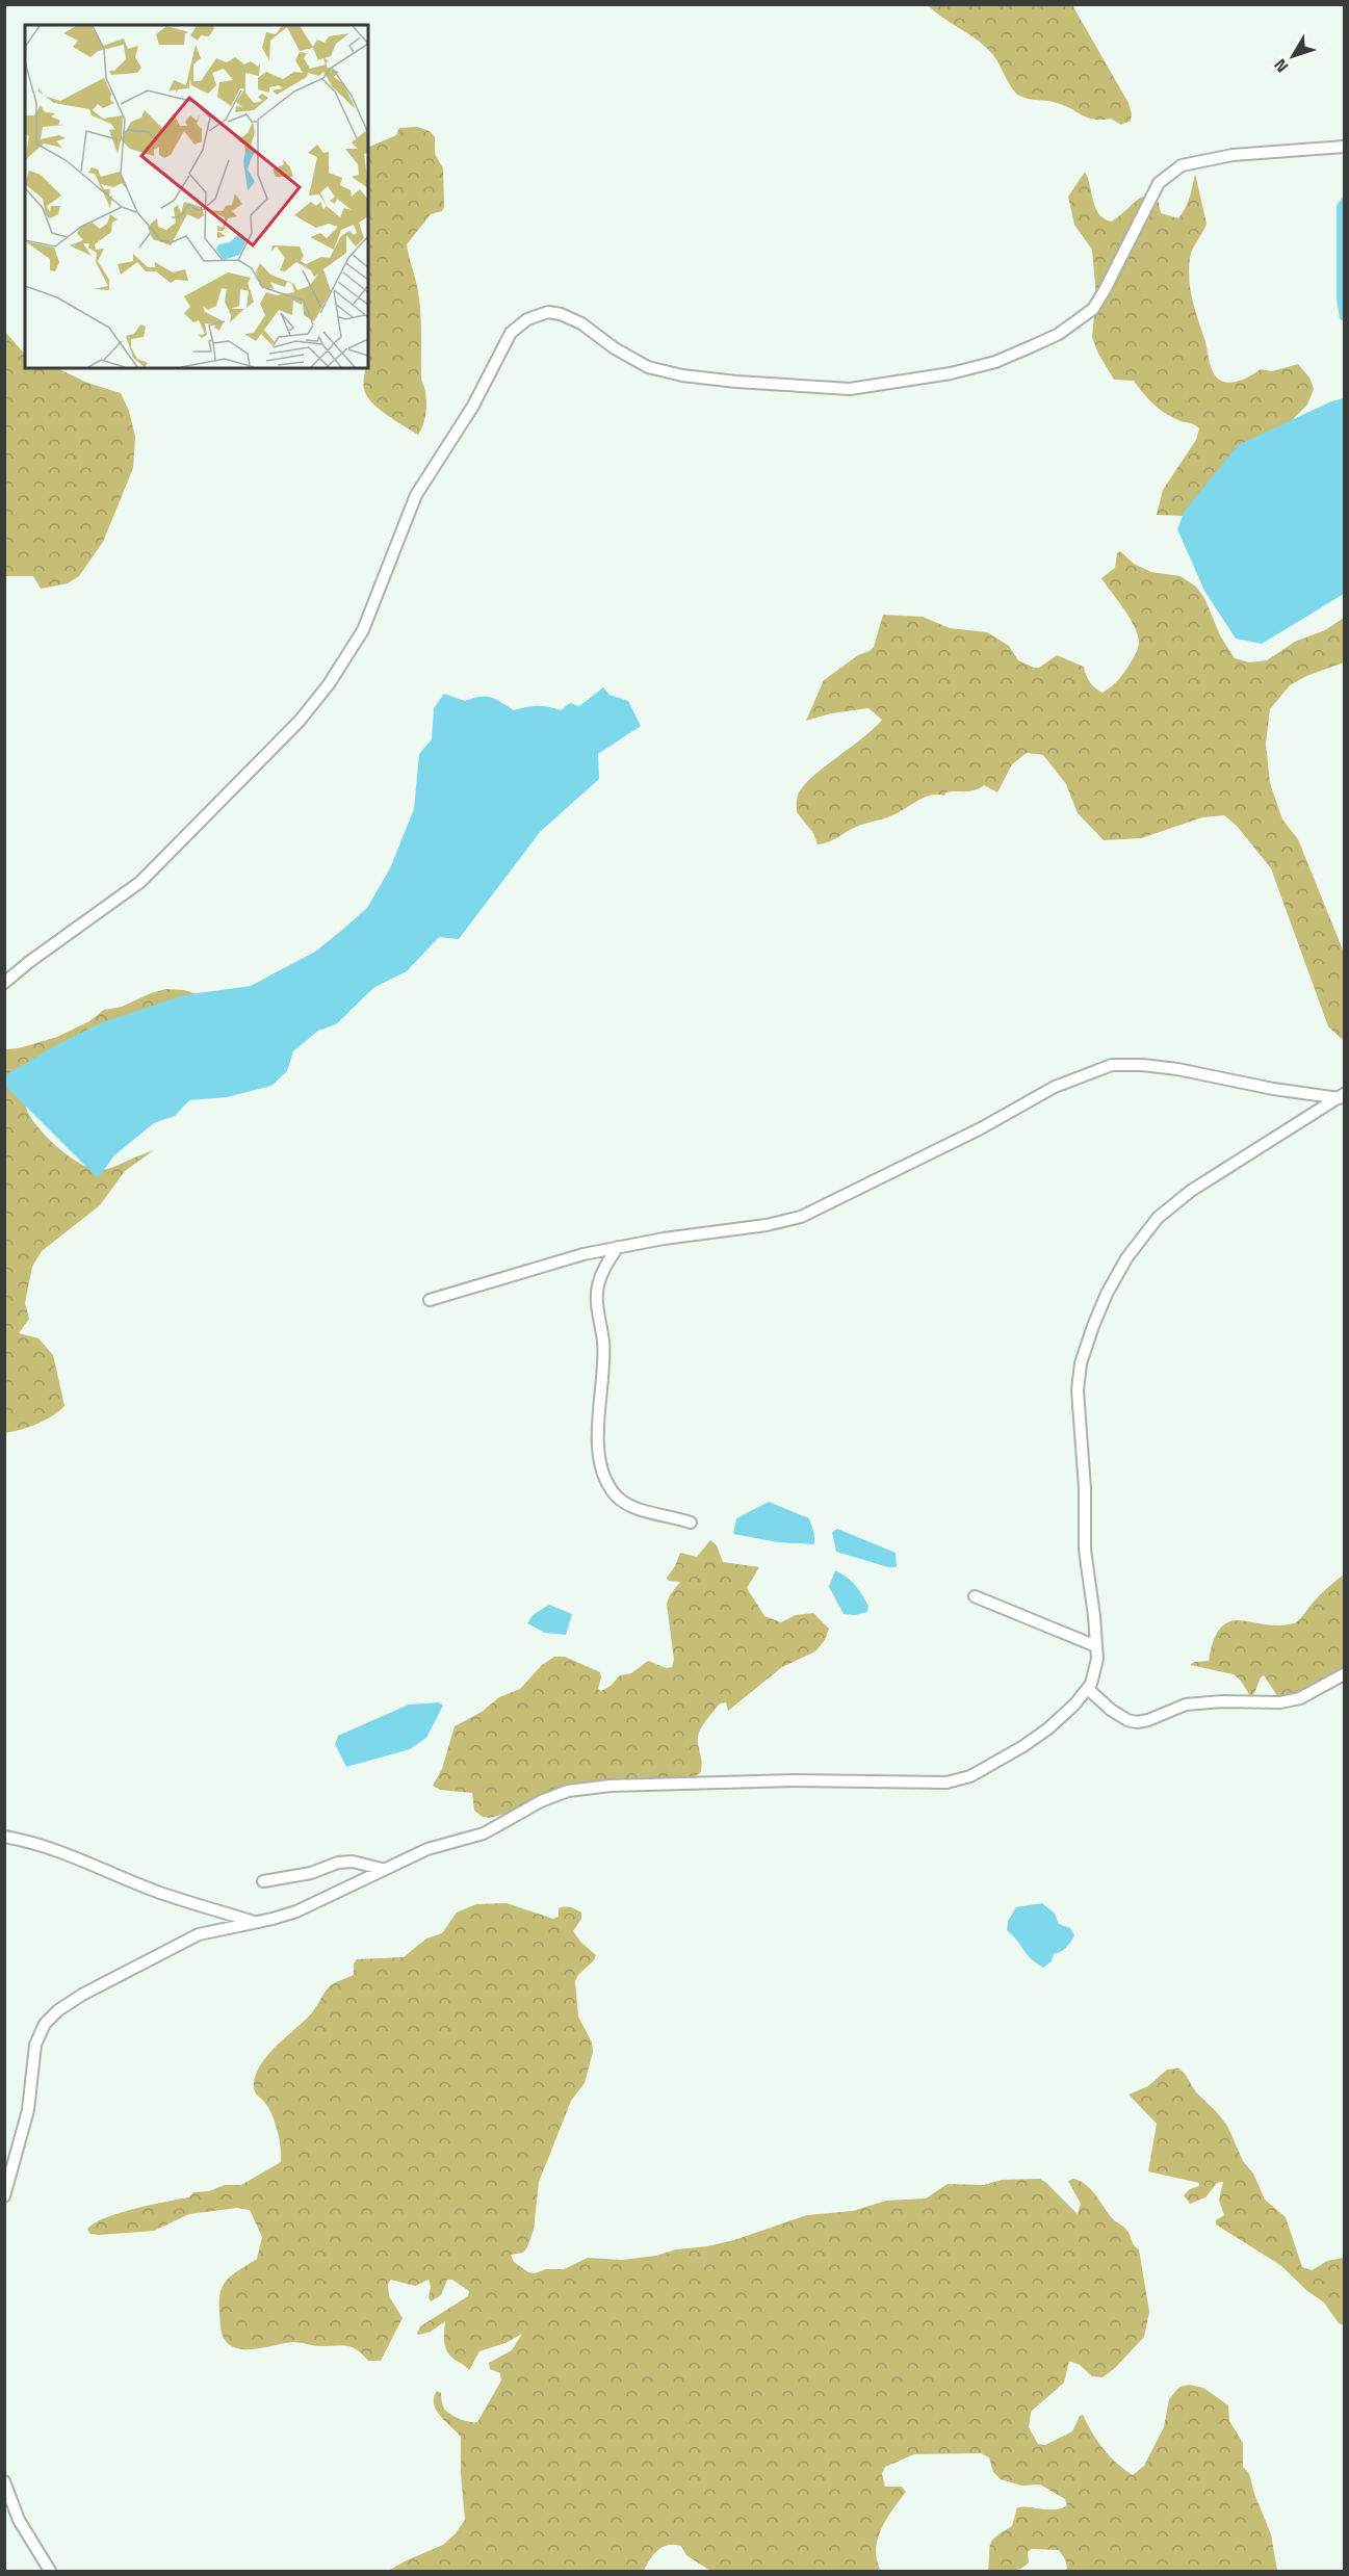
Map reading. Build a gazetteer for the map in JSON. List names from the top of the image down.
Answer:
{
  "north": "bottom left"
}
